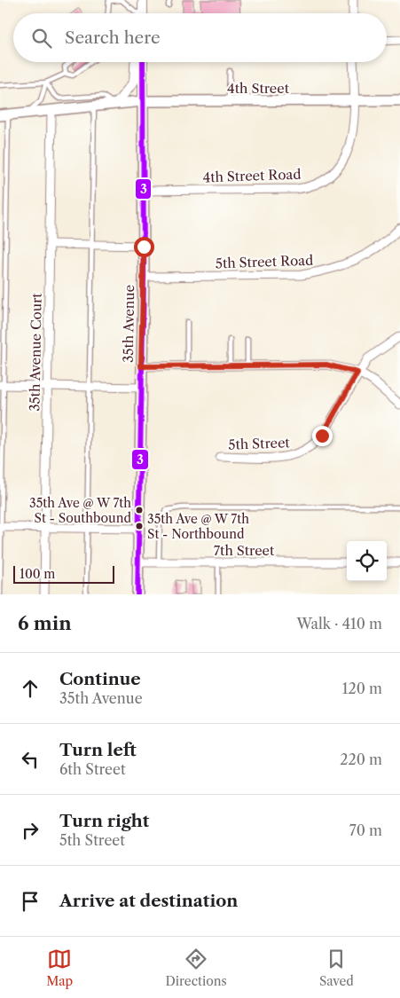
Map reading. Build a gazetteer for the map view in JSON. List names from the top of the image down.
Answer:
{
  "streets": {
    "main road": ["4th Street", "35th Avenue"],
    "street": [
      "4th Street Road",
      "5th Street Road",
      "35th Avenue Court",
      "5th Street",
      "7th Street"
    ]
  },
  "crossings": [
    ["4th Street", "4th Street Road"],
    ["4th Street", "35th Avenue"],
    ["4th Street", "35th Avenue Court"],
    ["4th Street Road", "35th Avenue"],
    ["5th Street Road", "35th Avenue"],
    ["35th Avenue", "7th Street"]
  ],
  "places": ["35th Ave @ W 7th St - Southbound", "35th Ave @ W 7th St - Northbound"],
  "lines": ["transit line 3"],
  "scale_bar": "100 m",
  "page": {
    "search": "Search here",
    "scale": "100 m",
    "heading": ["6 min", "Walk · 410 m"],
    "list": [
      ["Continue", "35th Avenue", "120 m"],
      ["Turn left", "6th Street", "220 m"],
      ["Turn right", "5th Street", "70 m"],
      "Arrive at destination"
    ],
    "nav": ["Map", "Directions", "Saved"]
  }
}
